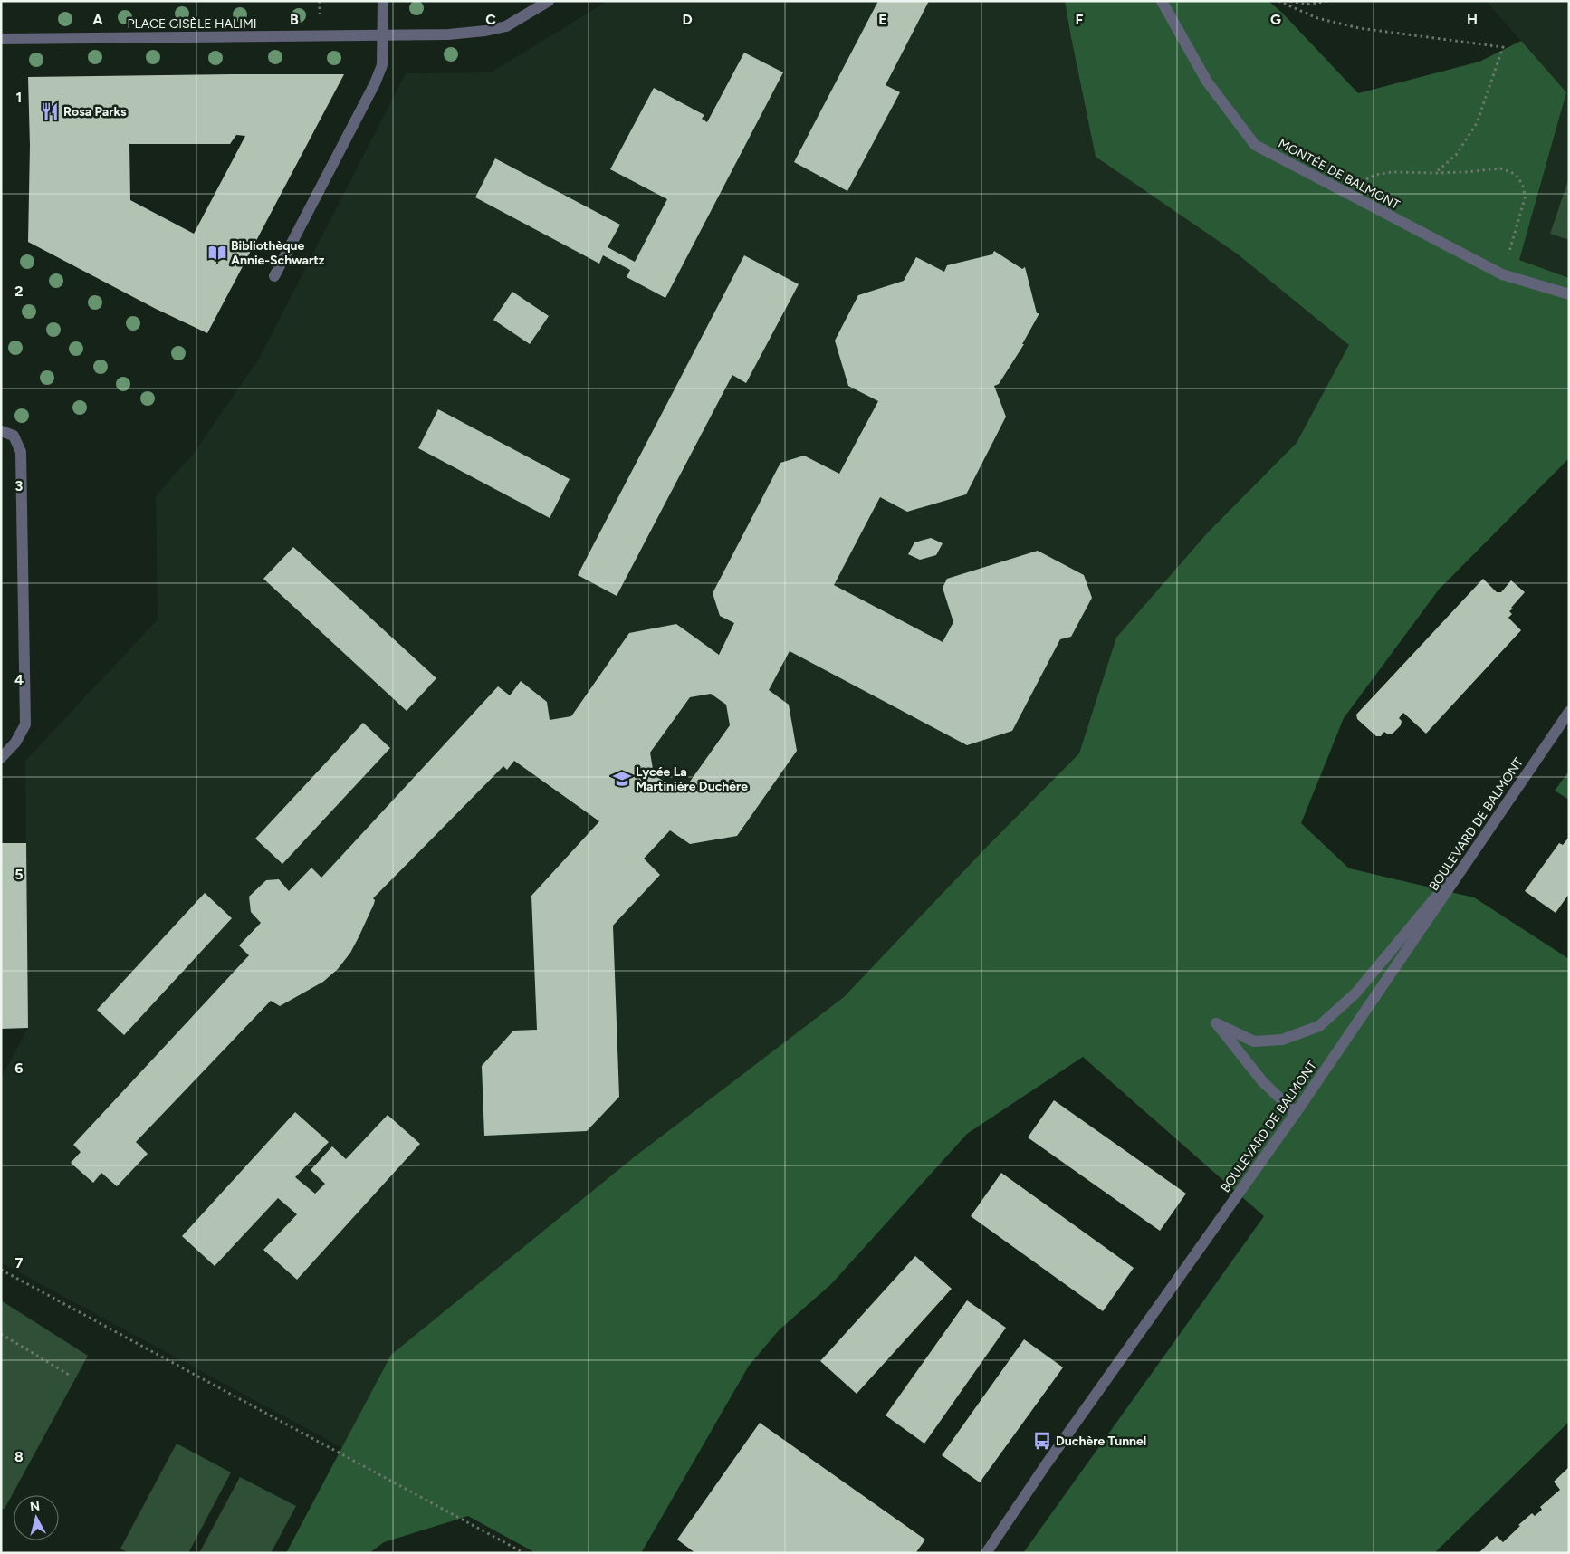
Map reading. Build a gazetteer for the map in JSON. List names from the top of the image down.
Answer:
{
  "streets": {
    "street": ["PLACE GISÈLE HALIMI", "MONTÉE DE BALMONT", "BOULEVARD DE BALMONT"]
  },
  "places": {
    "restaurant": ["Rosa Parks"],
    "library": ["Bibliothèque Annie-Schwartz"],
    "school or university": ["Lycée La Martinière Duchère"],
    "bus stop": ["Duchère Tunnel"]
  },
  "north": "top",
  "grid": {
    "columns": [
      "A",
      "B",
      "C",
      "D",
      "E",
      "F",
      "G",
      "H"
    ],
    "rows": [
      "1",
      "2",
      "3",
      "4",
      "5",
      "6",
      "7",
      "8"
    ]
  }
}
